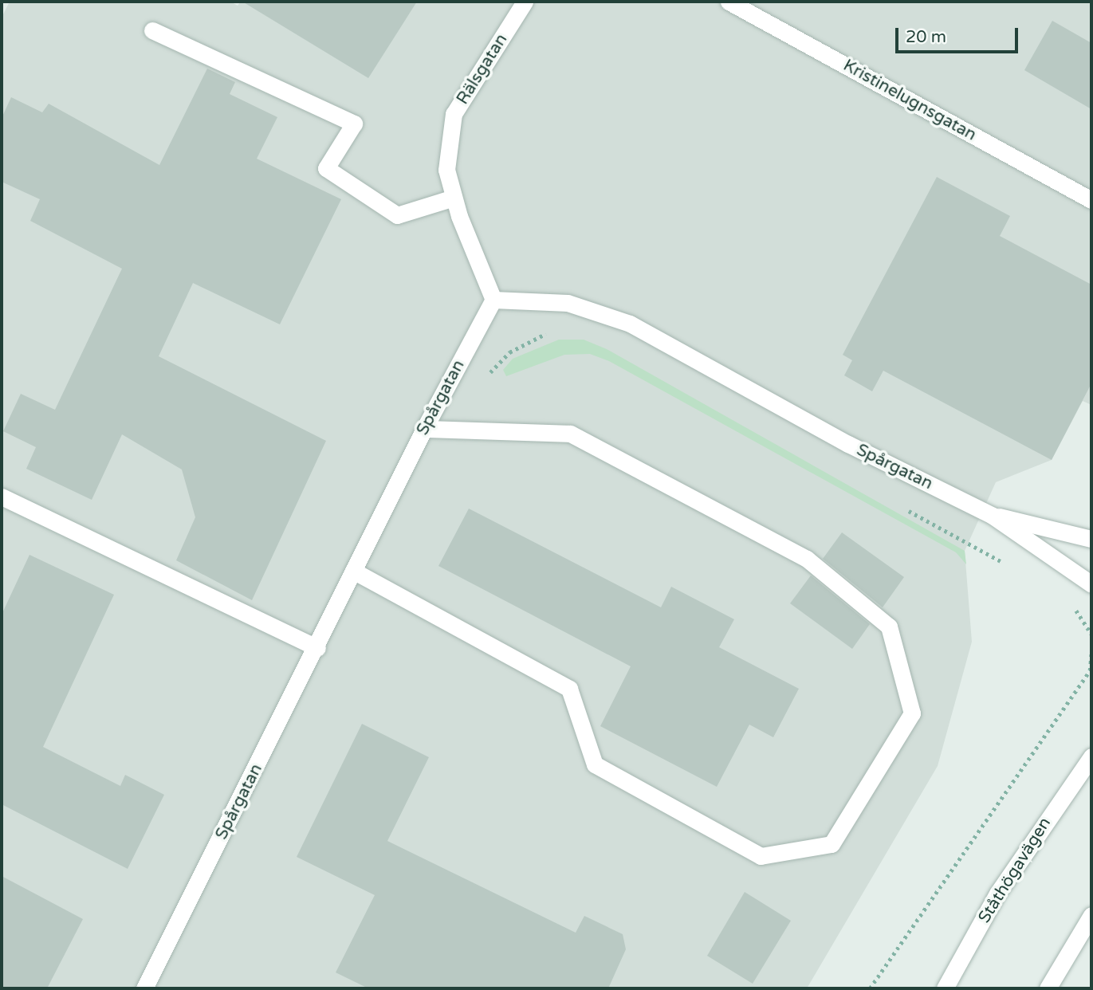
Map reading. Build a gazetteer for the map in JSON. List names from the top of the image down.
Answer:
{
  "streets": {
    "street": [
      "Rälsgatan",
      "Kristinelugnsgatan",
      "Spårgatan",
      "Ståthögavägen"
    ]
  },
  "crossings": [
    ["Rälsgatan", "Spårgatan"]
  ],
  "scale_bar": "20 m"
}
